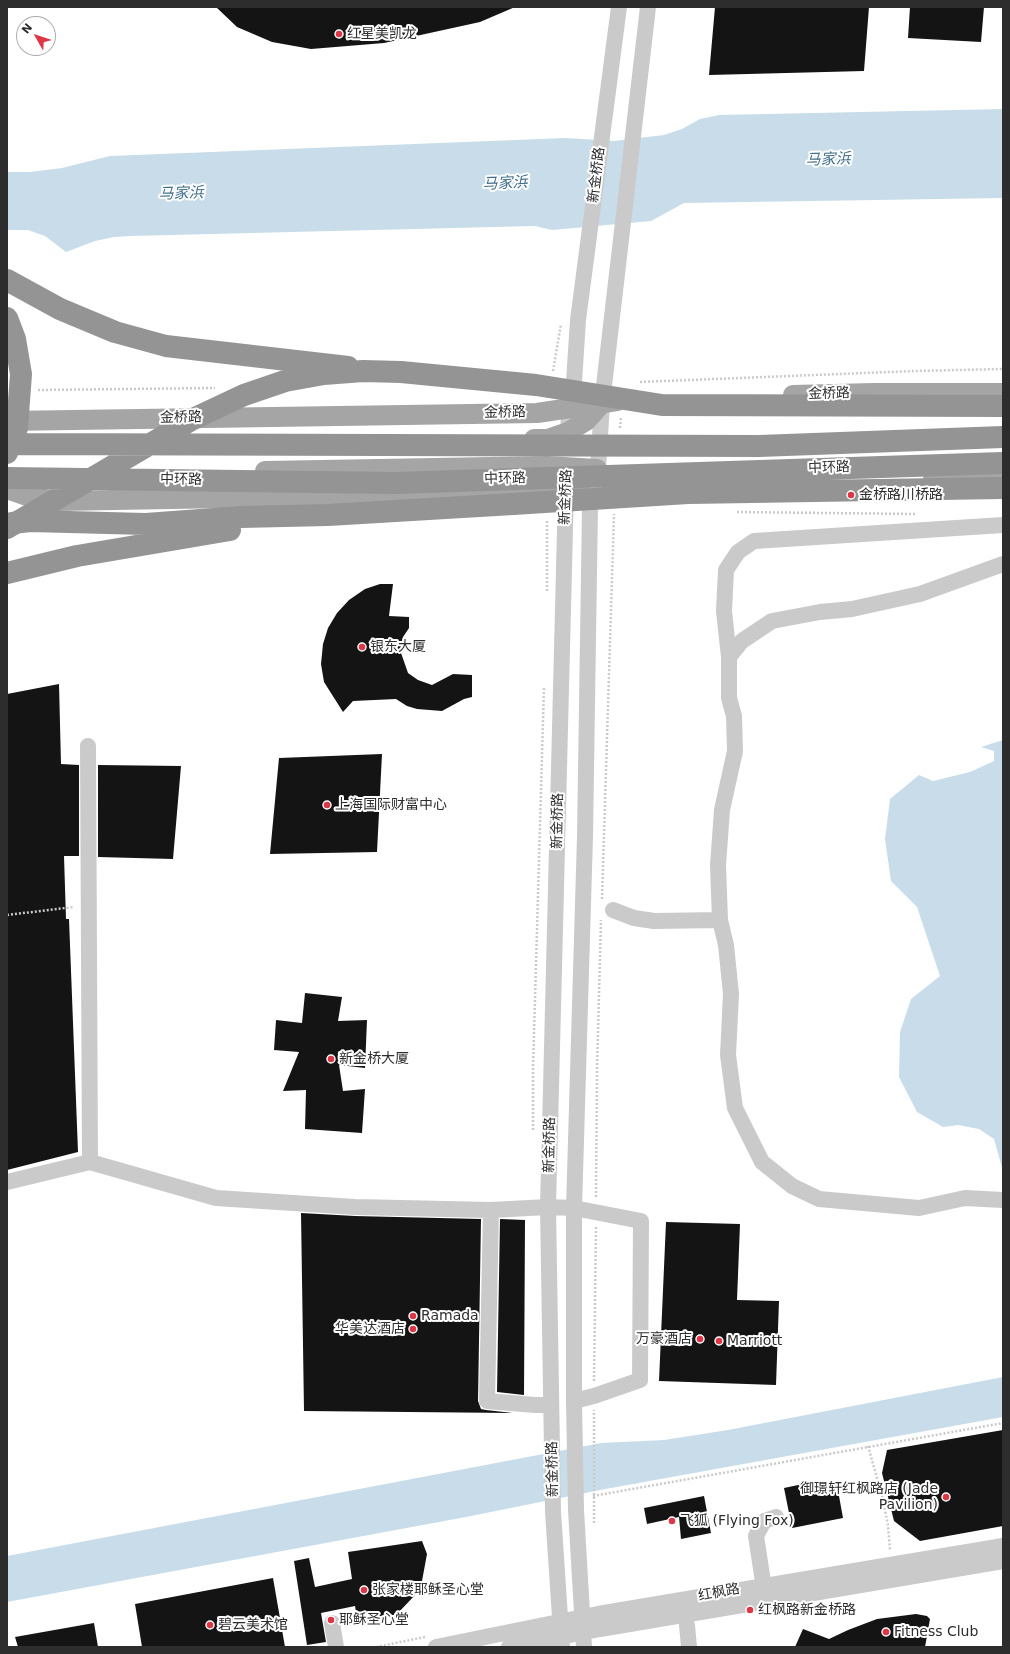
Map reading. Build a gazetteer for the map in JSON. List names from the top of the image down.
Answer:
{
  "streets": {
    "highway": ["中环路"],
    "main road": ["金桥路"],
    "street": ["新金桥路", "红枫路"]
  },
  "crossings": [
    ["新金桥路", "金桥路"],
    ["新金桥路", "红枫路"]
  ],
  "water": ["马家浜"],
  "places": [
    "红星美凯龙",
    "金桥路川桥路",
    "银东大厦",
    "上海国际财富中心",
    "新金桥大厦",
    "Ramada",
    "华美达酒店",
    "万豪酒店",
    "Marriott",
    "御璟轩红枫路店 (Jade Pavilion)",
    "飞狐 (Flying Fox)",
    "张家楼耶稣圣心堂",
    "红枫路新金桥路",
    "耶稣圣心堂",
    "碧云美术馆",
    "Fitness Club"
  ],
  "north": "top left"
}
